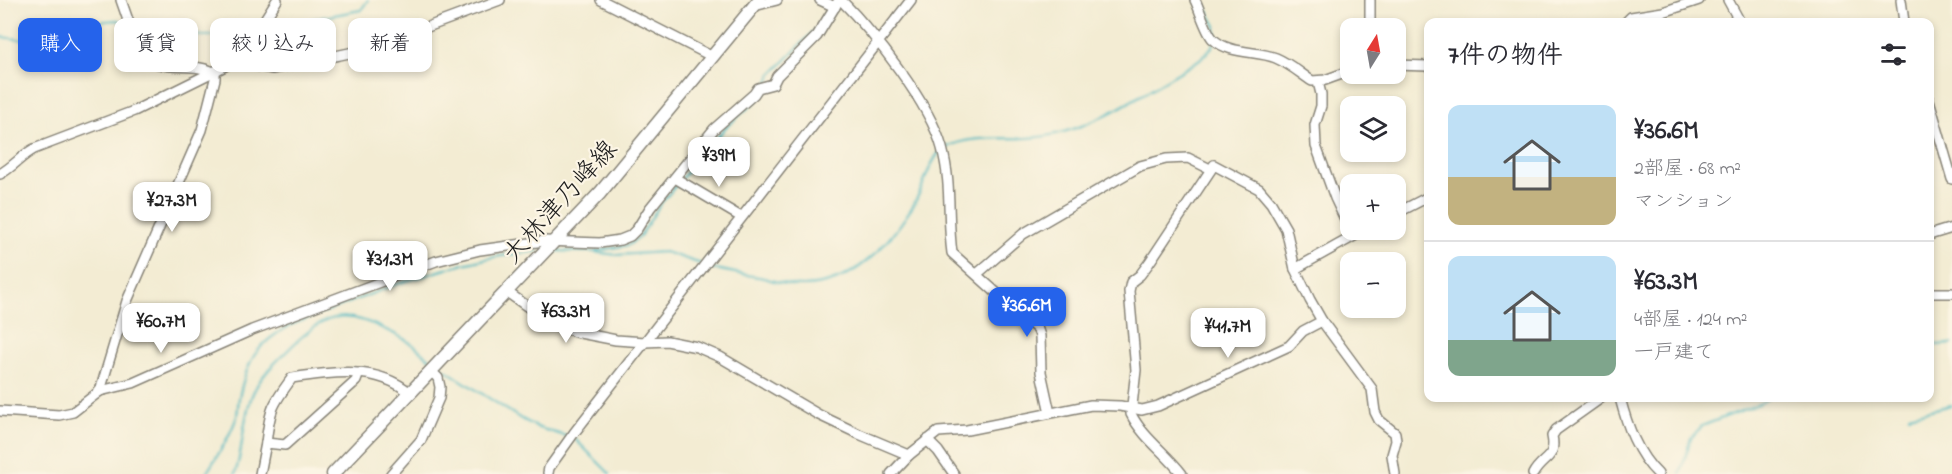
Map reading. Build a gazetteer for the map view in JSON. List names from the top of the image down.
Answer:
{
  "streets": {
    "main road": ["大林津乃峰線"]
  },
  "north": "top",
  "page": {
    "map_buttons": ["+", "−"],
    "chip": [
      "購入",
      "賃貸",
      "絞り込み",
      "新着"
    ],
    "heading": "7件の物件",
    "list": [
      {
        "name": "¥36.6M",
        "note": "2部屋 · 68 m² · マンション"
      },
      {
        "name": "¥63.3M",
        "note": "4部屋 · 124 m² · 一戸建て"
      }
    ],
    "price": [
      "¥39M",
      "¥27.3M",
      "¥31.3M",
      "¥36.6M",
      "¥63.3M",
      "¥60.7M",
      "¥41.7M"
    ]
  }
}
